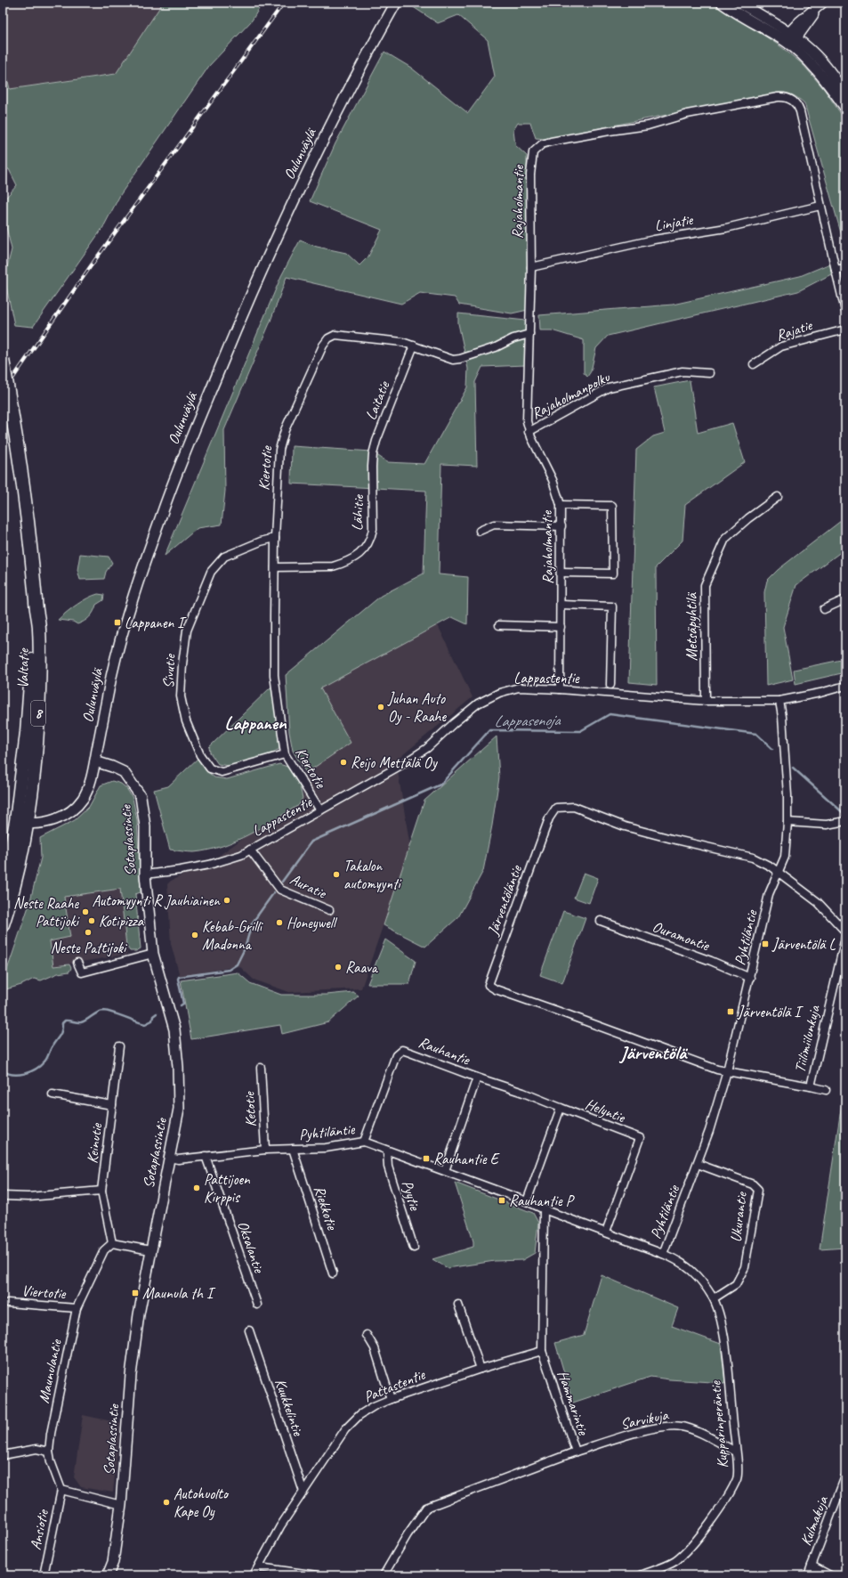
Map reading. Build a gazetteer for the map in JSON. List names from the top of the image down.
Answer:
{
  "streets": {
    "highway": ["Valtatie", "8"],
    "street": [
      "Oulunväylä",
      "Rajaholmantie",
      "Linjatie",
      "Rajatie",
      "Rajaholmanpolku",
      "Laitatie",
      "Kiertotie",
      "Lähitie",
      "Metsäpyhtilä",
      "Sivutie",
      "Lappastentie",
      "Sotaplassintie",
      "Auratie",
      "Järventöläntie",
      "Ouramontie",
      "Pyhtiläntie",
      "Tiilimiilunkuja",
      "Rauhantie",
      "Ketotie",
      "Helyntie",
      "Keinutie",
      "Pyytie",
      "Riekkotie",
      "Ukurantie",
      "Oksalantie",
      "Viertotie",
      "Maunulantie",
      "Pattastentie",
      "Hammarintie",
      "Kuukkelintie",
      "Sarvikuja",
      "Kupparinperäntie",
      "Kulmakuja",
      "Ansiotie"
    ]
  },
  "crossings": [
    ["Oulunväylä", "Valtatie"],
    ["Oulunväylä", "Sotaplassintie"],
    ["Rajaholmantie", "Linjatie"],
    ["Rajaholmantie", "Rajaholmanpolku"],
    ["Rajaholmantie", "Kiertotie"],
    ["Rajaholmantie", "Lappastentie"],
    ["Laitatie", "Kiertotie"],
    ["Laitatie", "Lähitie"],
    ["Kiertotie", "Lähitie"],
    ["Kiertotie", "Sivutie"],
    ["Kiertotie", "Lappastentie"],
    ["Metsäpyhtilä", "Lappastentie"],
    ["Lappastentie", "Sotaplassintie"],
    ["Lappastentie", "Auratie"],
    ["Lappastentie", "Pyhtiläntie"],
    ["Sotaplassintie", "Pyhtiläntie"],
    ["Järventöläntie", "Pyhtiläntie"],
    ["Järventöläntie", "Tiilimiilunkuja"],
    ["Ouramontie", "Pyhtiläntie"],
    ["Pyhtiläntie", "Tiilimiilunkuja"],
    ["Pyhtiläntie", "Rauhantie"],
    ["Pyhtiläntie", "Ketotie"],
    ["Pyhtiläntie", "Helyntie"],
    ["Pyhtiläntie", "Pyytie"],
    ["Pyhtiläntie", "Riekkotie"],
    ["Pyhtiläntie", "Ukurantie"],
    ["Pyhtiläntie", "Oksalantie"],
    ["Pyhtiläntie", "Hammarintie"],
    ["Pyhtiläntie", "Kupparinperäntie"],
    ["Keinutie", "Maunulantie"],
    ["Ukurantie", "Kupparinperäntie"],
    ["Viertotie", "Maunulantie"],
    ["Maunulantie", "Ansiotie"],
    ["Pattastentie", "Hammarintie"],
    ["Pattastentie", "Kuukkelintie"],
    ["Hammarintie", "Sarvikuja"],
    ["Sarvikuja", "Kupparinperäntie"]
  ],
  "districts": ["Lappanen", "Järventölä"],
  "water": ["Lappasenoja"],
  "places": {
    "transit": [
      "Lappanen I",
      "Järventölä L",
      "Järventölä I",
      "Rauhantie E",
      "Rauhantie P",
      "Maunula th I"
    ],
    "other": [
      "Juhan Auto Oy - Raahe",
      "Reijo Mettälä Oy",
      "Takalon automyynti",
      "Automyynti R Jauhiainen",
      "Neste Raahe Pattijoki",
      "Kotipizza",
      "Honeywell",
      "Neste Pattijoki",
      "Kebab-Grilli Madonna",
      "Raava",
      "Pattijoen Kirppis",
      "Autohuolto Kape Oy"
    ]
  }
}
